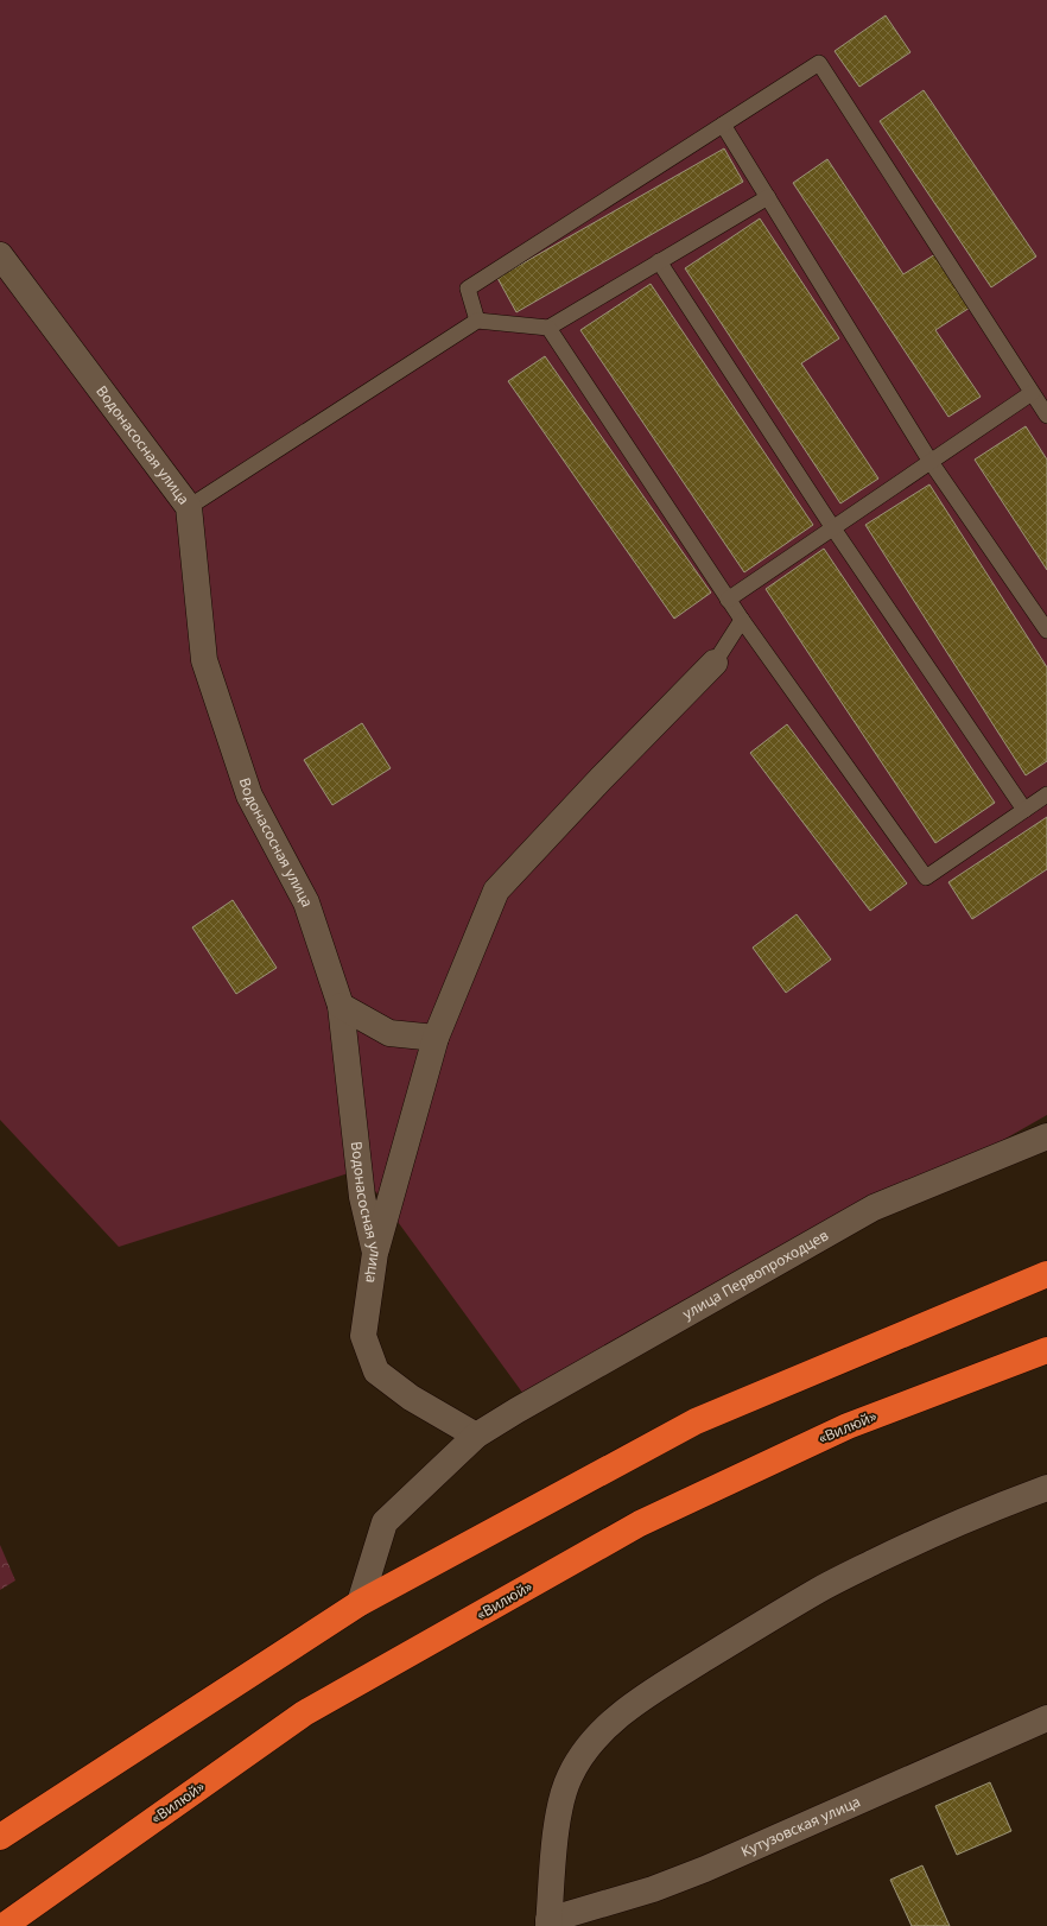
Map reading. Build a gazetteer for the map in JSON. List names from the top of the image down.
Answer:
{
  "streets": {
    "highway": ["«Вилюй»"],
    "street": ["Водонасосная улица", "улица Первопроходцев", "Кутузовская улица"]
  },
  "crossings": [
    ["Водонасосная улица", "улица Первопроходцев"]
  ]
}
